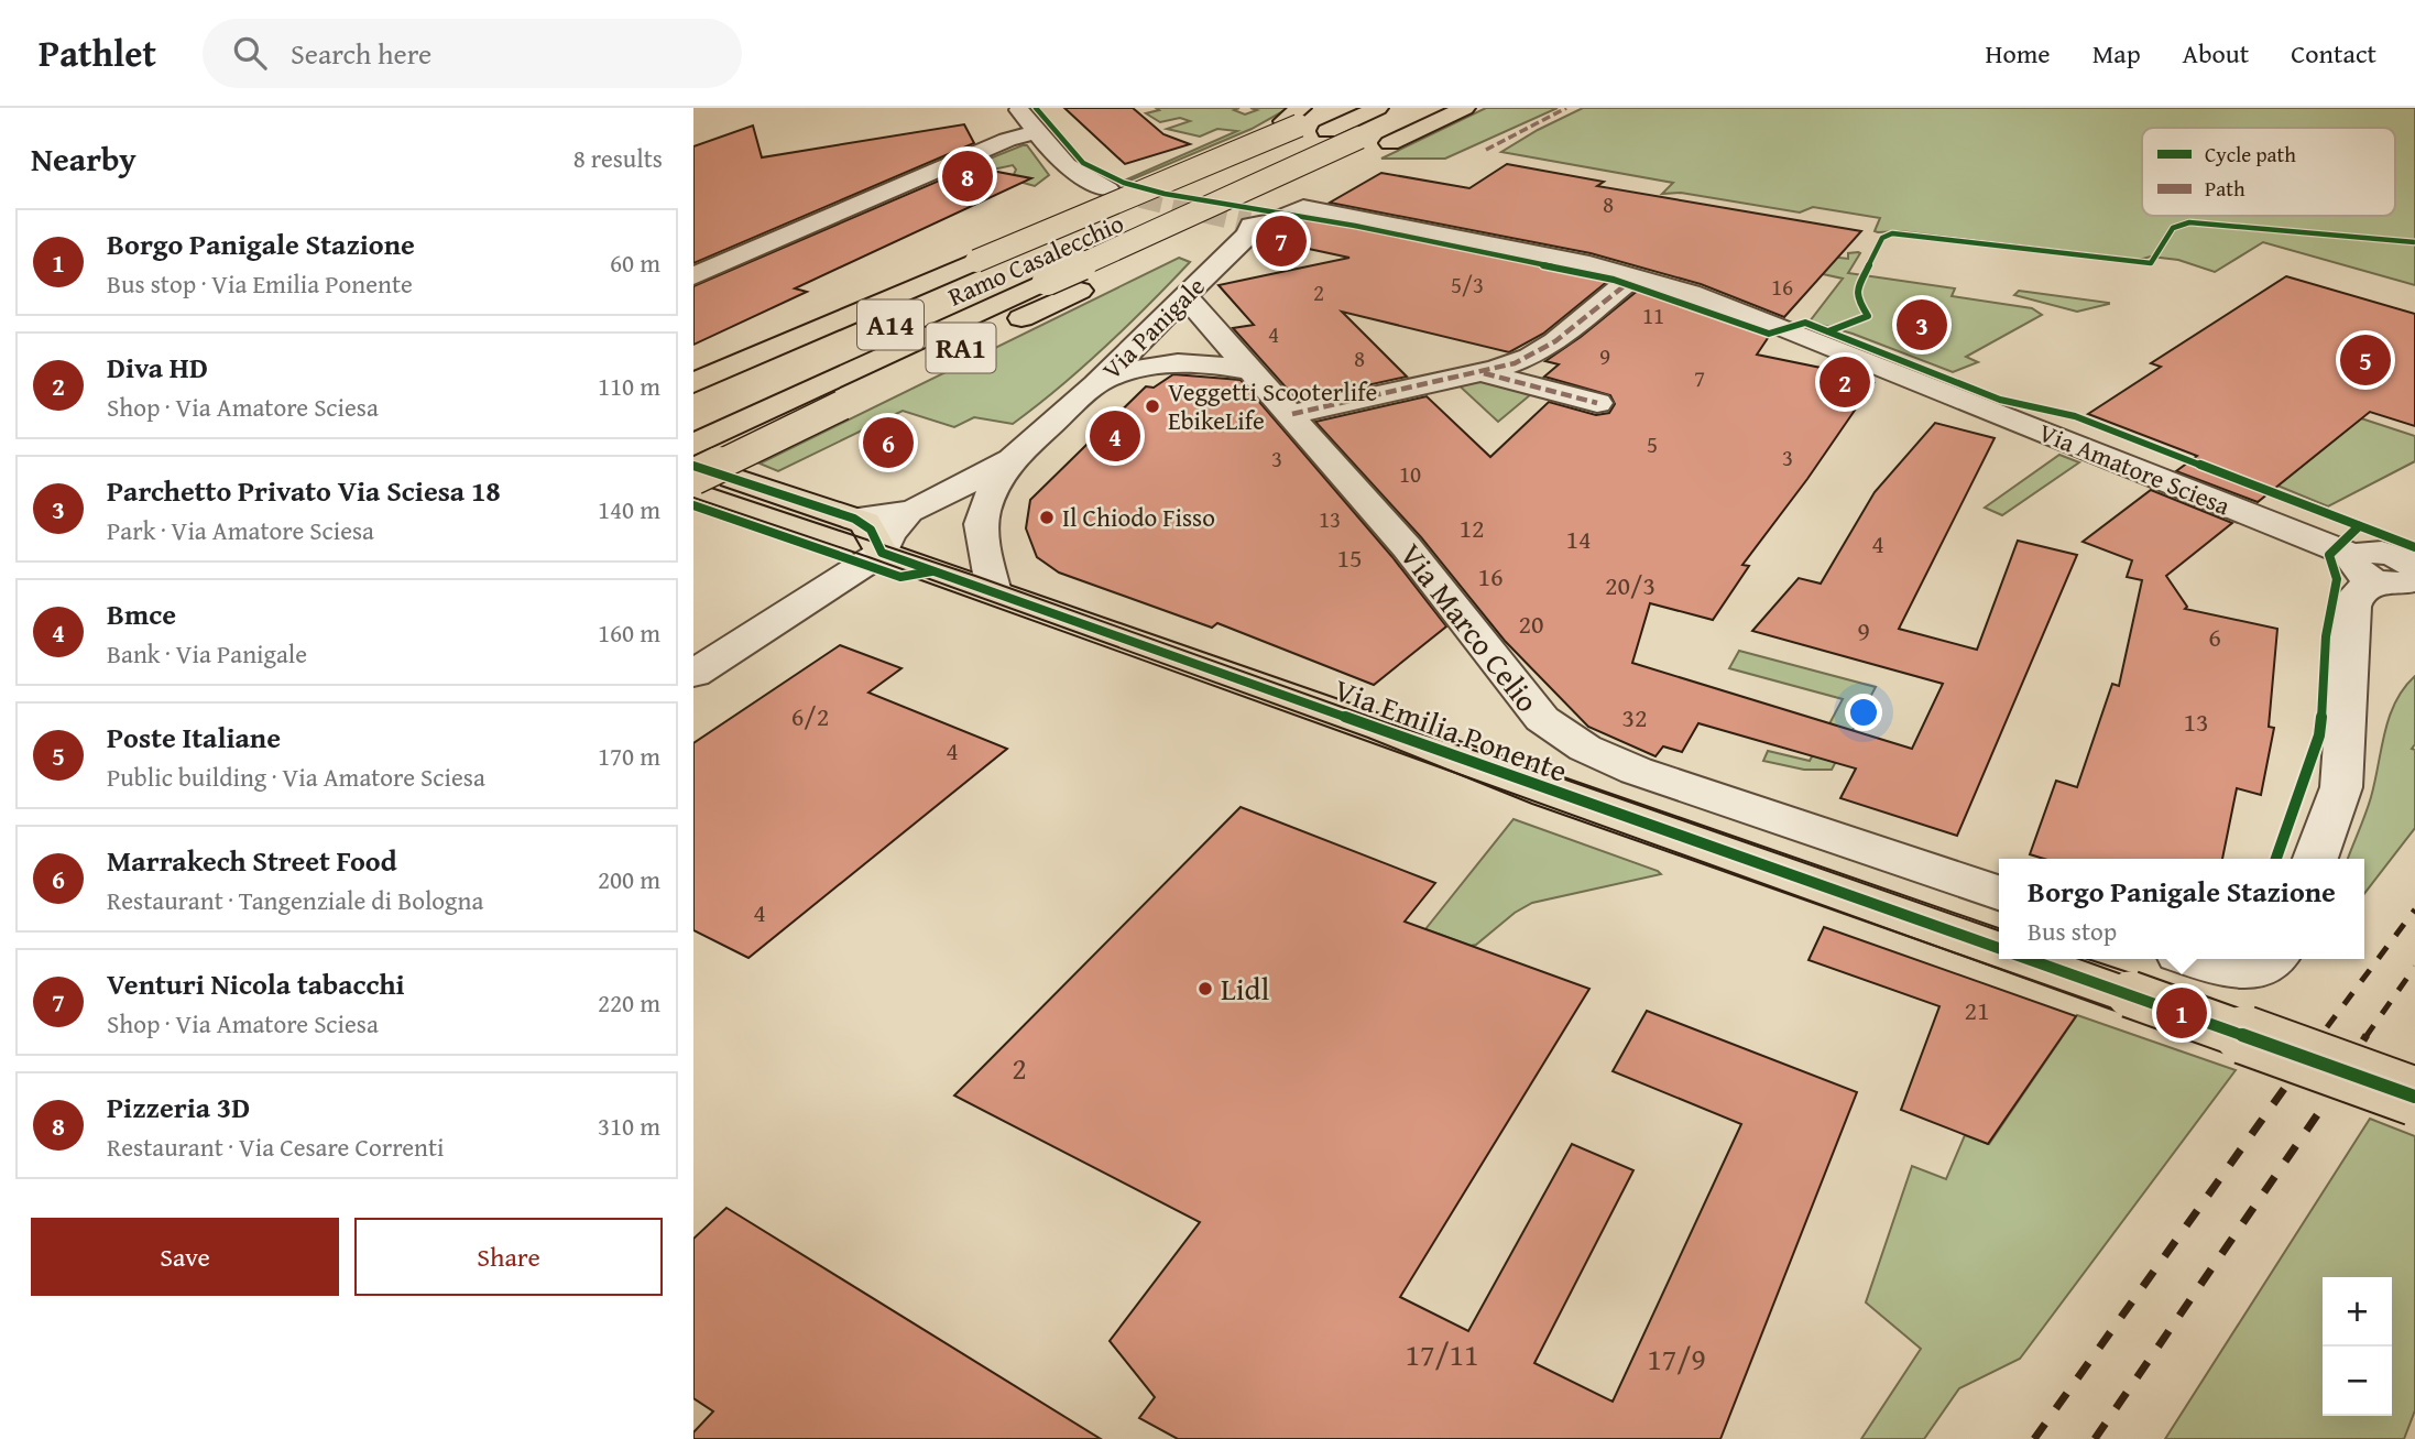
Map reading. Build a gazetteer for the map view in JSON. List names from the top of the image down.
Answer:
{
  "streets": {
    "main road": [
      "Ramo Casalecchio",
      "A14",
      "RA1",
      "Via Emilia Ponente"
    ],
    "street": ["Via Panigale", "Via Amatore Sciesa", "Via Marco Celio"]
  },
  "crossings": [
    ["Ramo Casalecchio", "RA1"],
    ["Via Panigale", "Via Amatore Sciesa"],
    ["Via Panigale", "Via Marco Celio"],
    ["Via Panigale", "Via Emilia Ponente"]
  ],
  "places": ["Veggetti Scooterlife EbikeLife", "Il Chiodo Fisso", "Lidl"],
  "house_numbers": [
    "8",
    "5/3",
    "16",
    "2",
    "11",
    "4",
    "9",
    "8",
    "7",
    "5",
    "3",
    "3",
    "10",
    "13",
    "12",
    "14",
    "4",
    "15",
    "16",
    "20/3",
    "20",
    "9",
    "6",
    "6/2",
    "32",
    "13",
    "4",
    "4",
    "21",
    "2",
    "17/11",
    "17/9"
  ],
  "legend": ["Cycle path", "Path"],
  "page": {
    "header": "Pathlet",
    "search": "Search here",
    "nav": [
      "Home",
      "Map",
      "About",
      "Contact"
    ],
    "heading": ["Nearby", "8 results"],
    "pins": [
      "8",
      "7",
      "3",
      "5",
      "2",
      "4",
      "6",
      "1"
    ],
    "list": [
      {
        "mark": "1",
        "name": "Borgo Panigale Stazione",
        "note": "Bus stop · Via Emilia Ponente",
        "value": "60 m"
      },
      {
        "mark": "2",
        "name": "Diva HD",
        "note": "Shop · Via Amatore Sciesa",
        "value": "110 m"
      },
      {
        "mark": "3",
        "name": "Parchetto Privato Via Sciesa 18",
        "note": "Park · Via Amatore Sciesa",
        "value": "140 m"
      },
      {
        "mark": "4",
        "name": "Bmce",
        "note": "Bank · Via Panigale",
        "value": "160 m"
      },
      {
        "mark": "5",
        "name": "Poste Italiane",
        "note": "Public building · Via Amatore Sciesa",
        "value": "170 m"
      },
      {
        "mark": "6",
        "name": "Marrakech Street Food",
        "note": "Restaurant · Tangenziale di Bologna",
        "value": "200 m"
      },
      {
        "mark": "7",
        "name": "Venturi Nicola tabacchi",
        "note": "Shop · Via Amatore Sciesa",
        "value": "220 m"
      },
      {
        "mark": "8",
        "name": "Pizzeria 3D",
        "note": "Restaurant · Via Cesare Correnti",
        "value": "310 m"
      }
    ],
    "popup": ["Borgo Panigale Stazione", "Bus stop"],
    "buttons": ["Save", "Share"],
    "map_buttons": ["+", "−"]
  }
}
